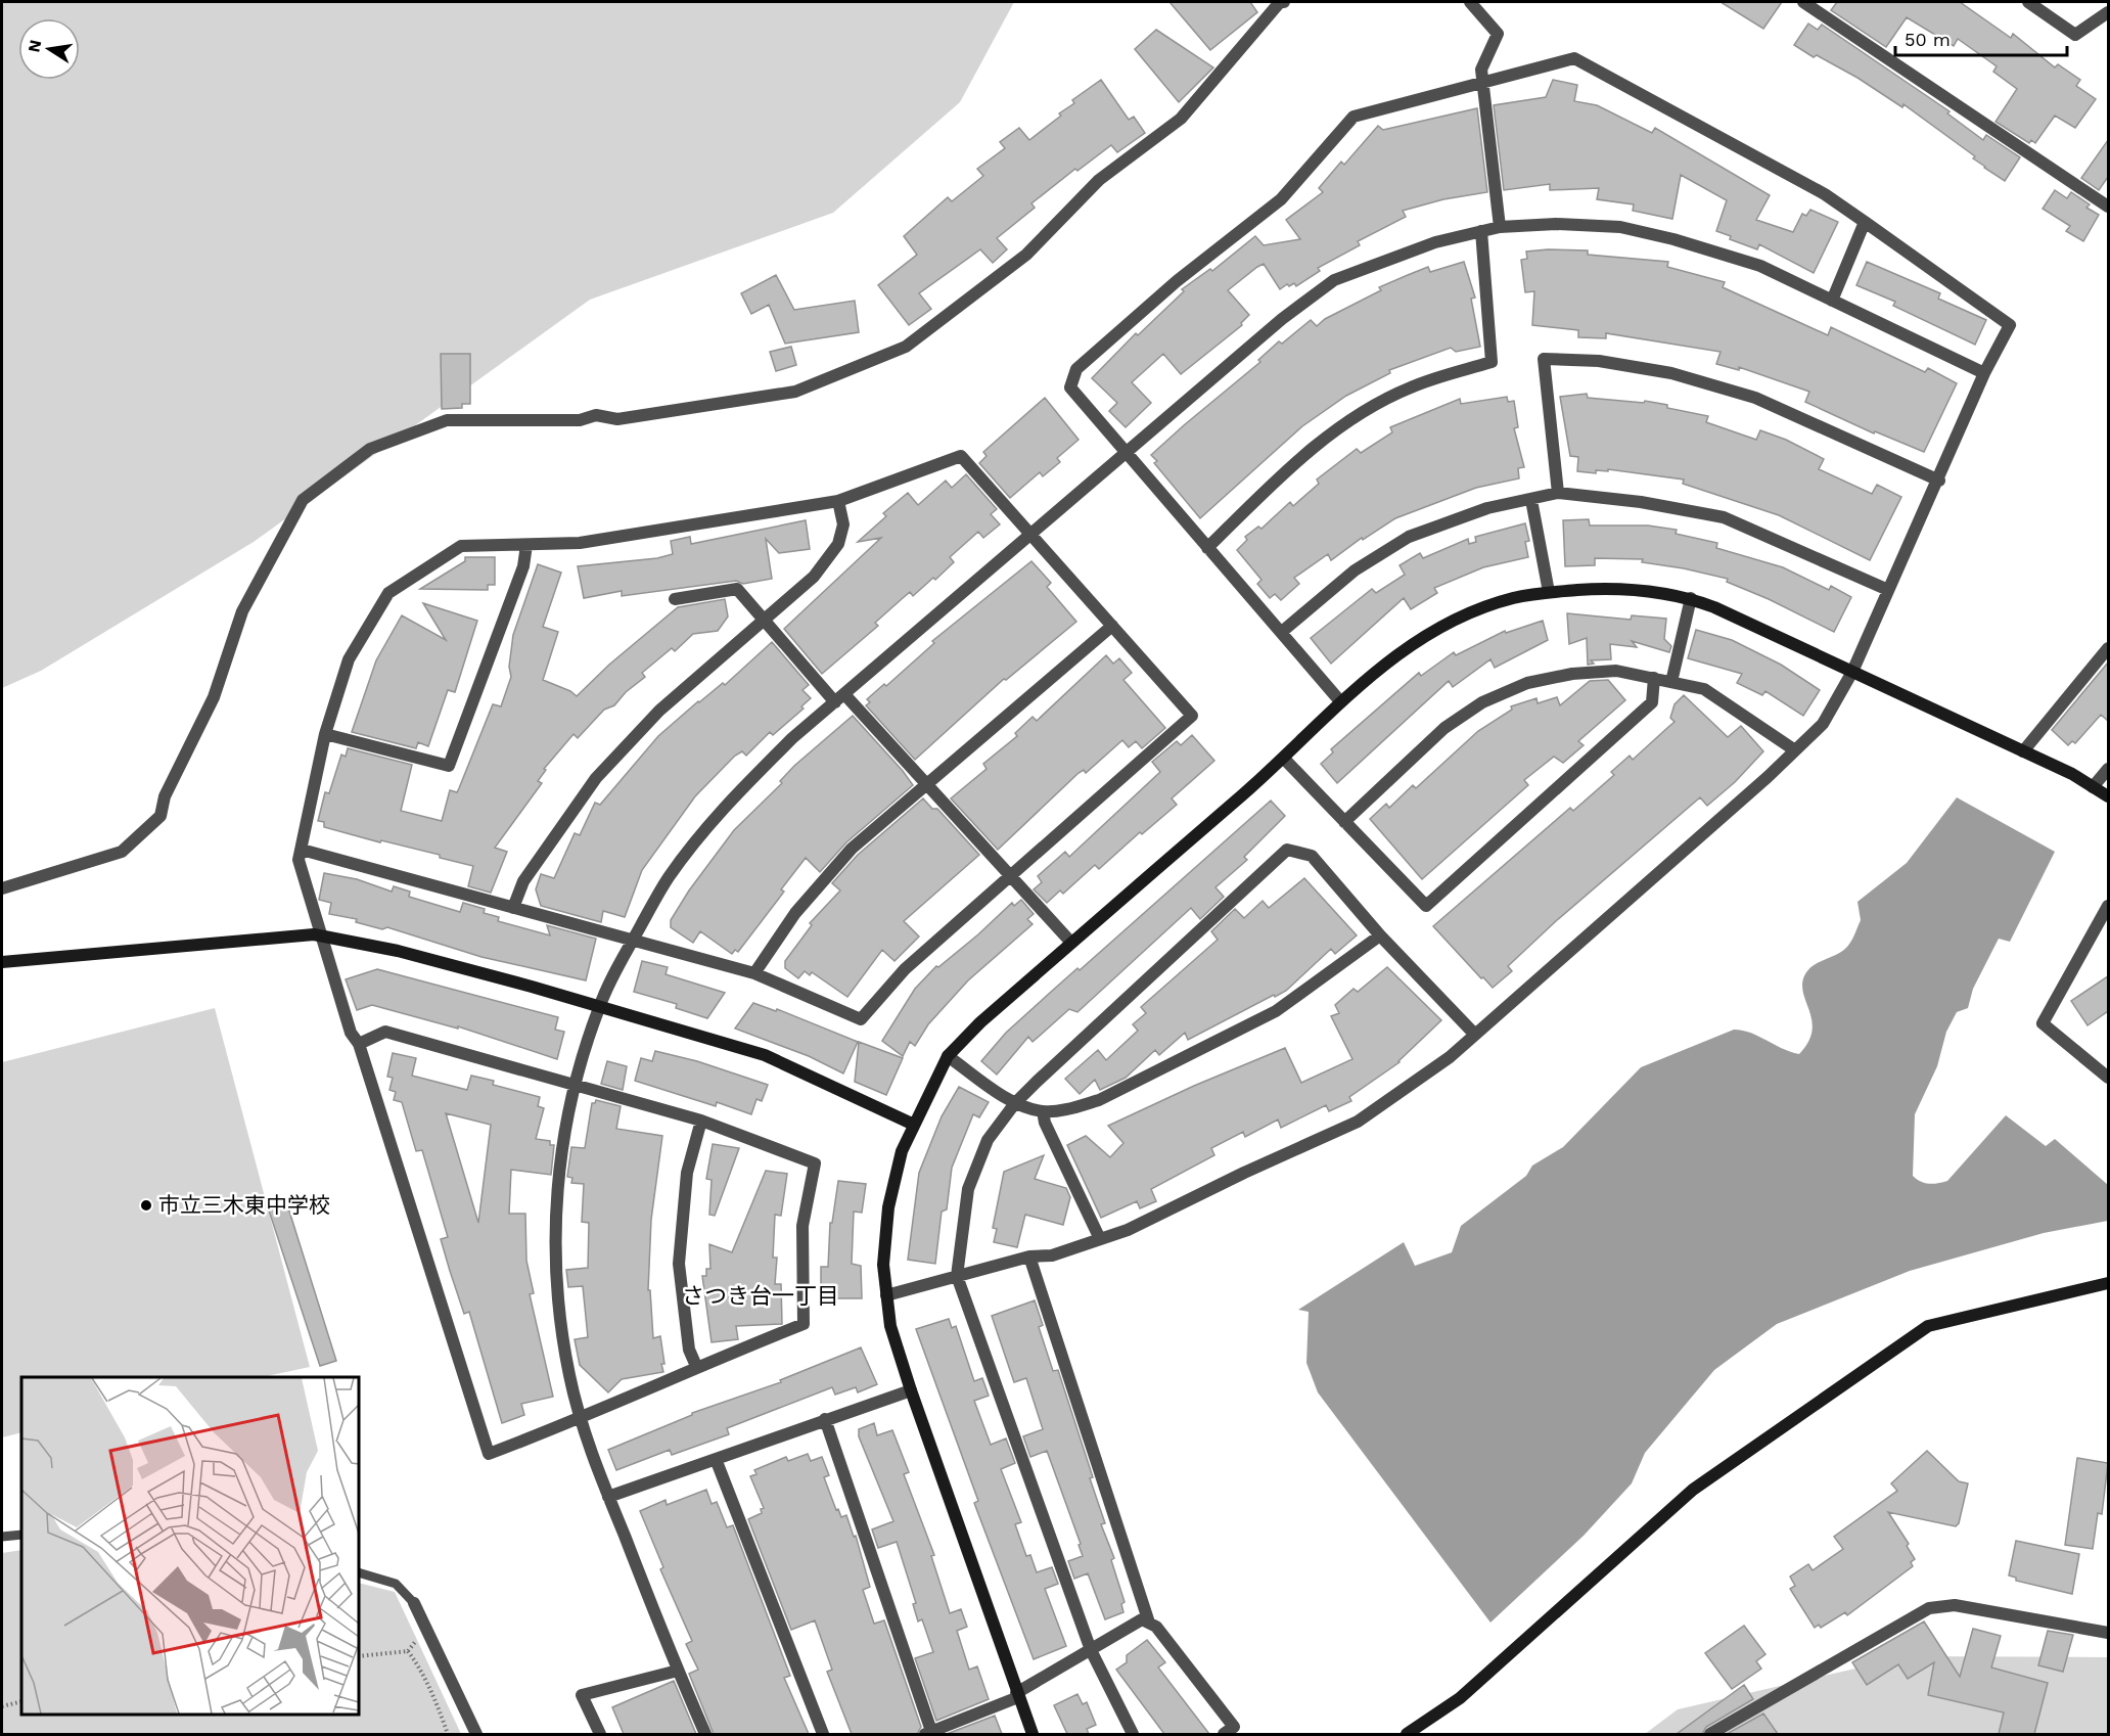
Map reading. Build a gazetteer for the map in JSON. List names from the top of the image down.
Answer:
{
  "districts": ["さつき台一丁目"],
  "places": ["市立三木東中学校"],
  "scale_bar": "50 m",
  "north": "left"
}
